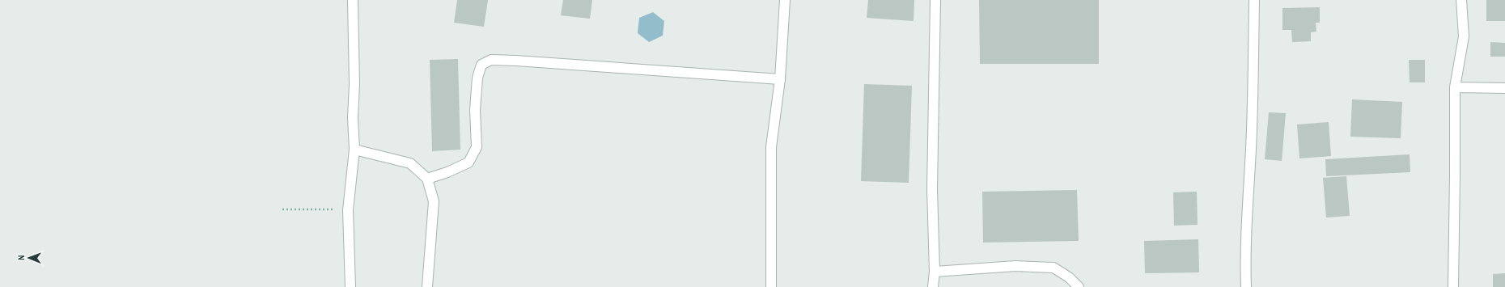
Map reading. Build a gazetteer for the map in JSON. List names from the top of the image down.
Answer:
{
  "north": "left"
}
